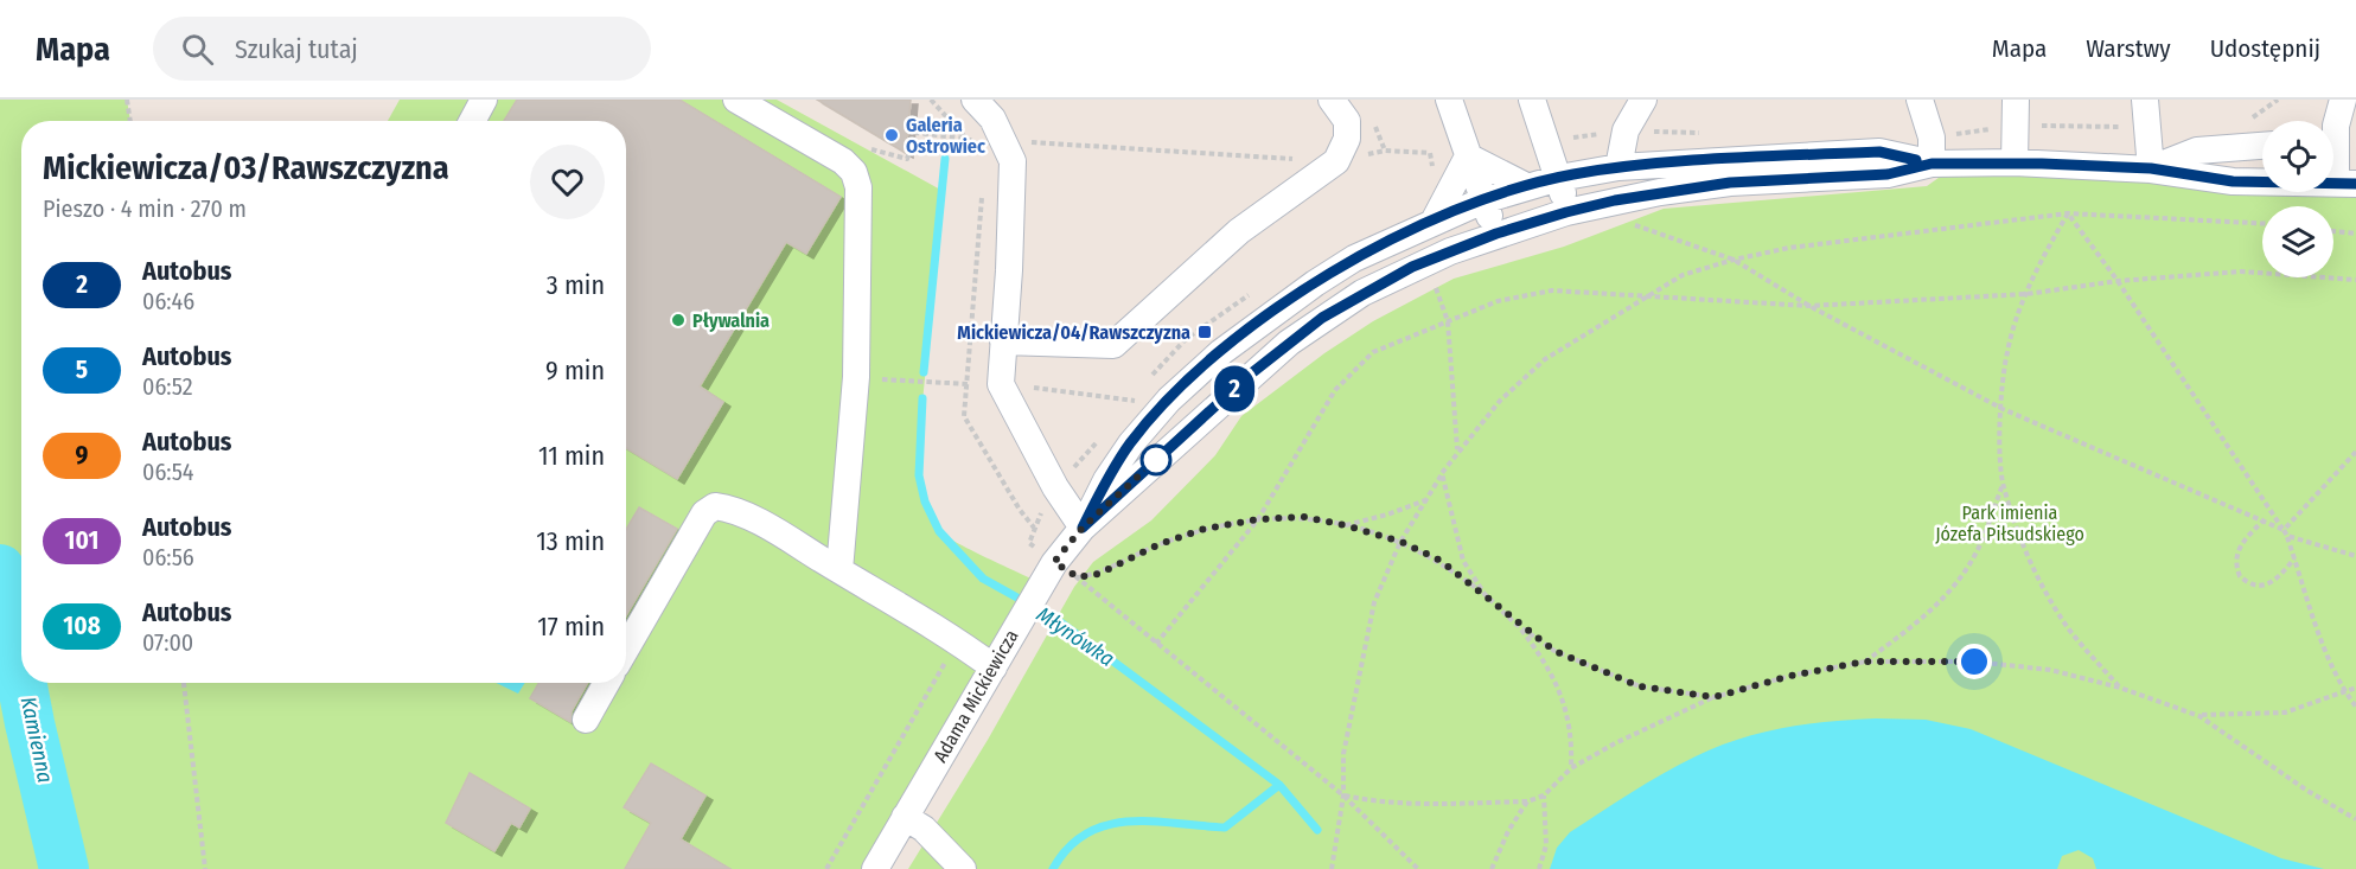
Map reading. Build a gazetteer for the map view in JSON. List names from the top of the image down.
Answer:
{
  "streets": {
    "street": ["Adama Mickiewicza"]
  },
  "water": ["Młynówka", "Kamienna"],
  "parks": ["Park imienia Józefa Piłsudskiego"],
  "places": {
    "other": ["Galeria Ostrowiec", "Pływalnia"],
    "transit": ["Mickiewicza/04/Rawszczyzna"]
  },
  "lines": ["bus line 2"],
  "page": {
    "header": "Mapa",
    "search": "Szukaj tutaj",
    "nav": ["Mapa", "Warstwy", "Udostępnij"],
    "on_map": "2",
    "heading": ["Mickiewicza/03/Rawszczyzna", "Pieszo · 4 min · 270 m"],
    "list": [
      {
        "mark": "2",
        "name": "Autobus",
        "note": "06:46",
        "value": "3 min"
      },
      {
        "mark": "5",
        "name": "Autobus",
        "note": "06:52",
        "value": "9 min"
      },
      {
        "mark": "9",
        "name": "Autobus",
        "note": "06:54",
        "value": "11 min"
      },
      {
        "mark": "101",
        "name": "Autobus",
        "note": "06:56",
        "value": "13 min"
      },
      {
        "mark": "108",
        "name": "Autobus",
        "note": "07:00",
        "value": "17 min"
      }
    ]
  }
}
